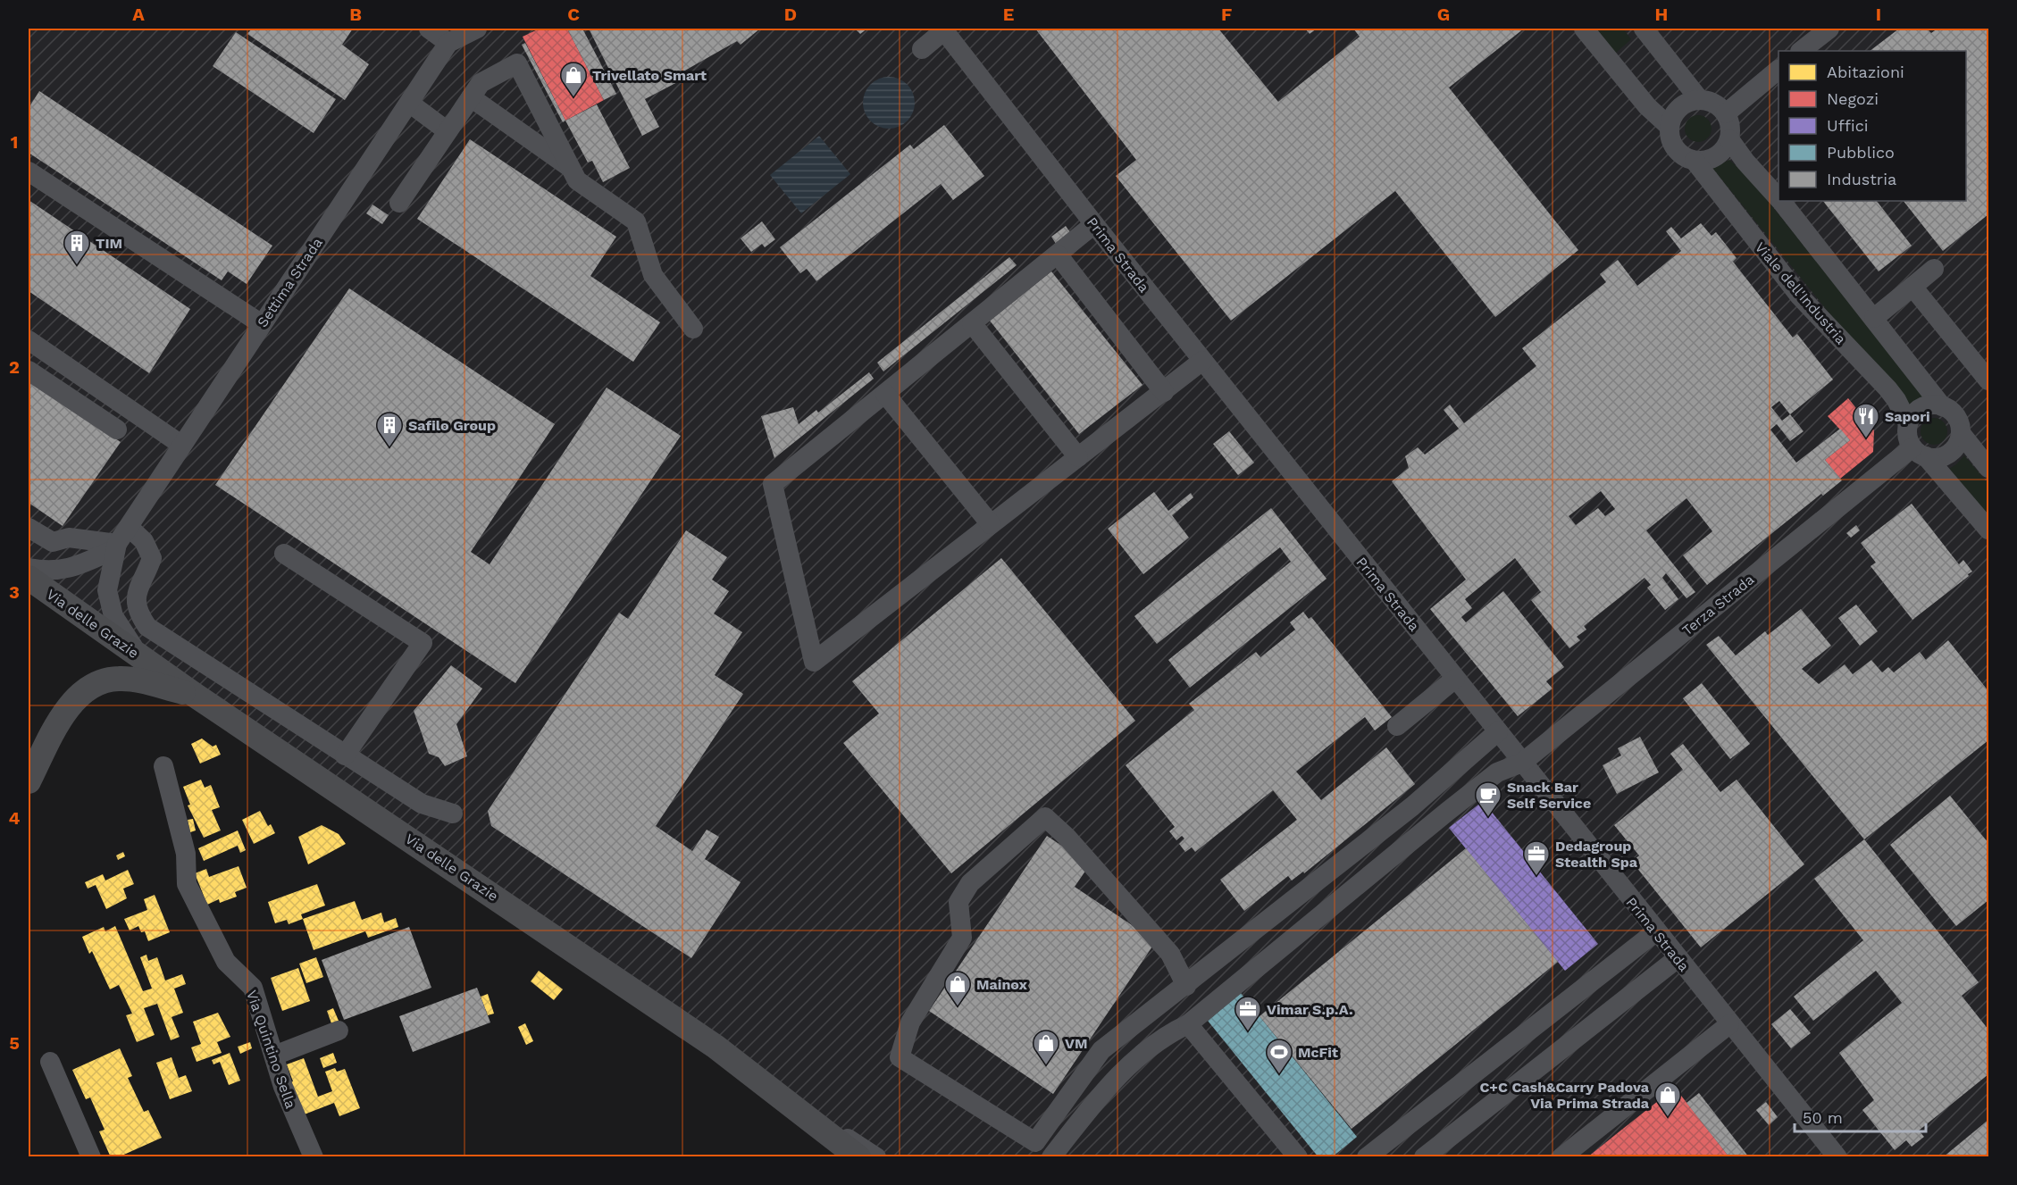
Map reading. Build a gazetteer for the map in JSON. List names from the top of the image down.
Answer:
{
  "streets": {
    "main road": ["Via delle Grazie"],
    "street": [
      "Prima Strada",
      "Settima Strada",
      "Viale dell'Industria",
      "Terza Strada",
      "Via Quintino Sella"
    ]
  },
  "crossings": [
    ["Prima Strada", "Terza Strada"],
    ["Settima Strada", "Via delle Grazie"],
    ["Viale dell'Industria", "Terza Strada"]
  ],
  "places": {
    "shop": [
      "Trivellato Smart",
      "Mainox",
      "VM",
      "C+C Cash&Carry Padova Via Prima Strada"
    ],
    "building": ["TIM", "Safilo Group"],
    "restaurant": ["Sapori"],
    "cafe": ["Snack Bar Self Service"],
    "office": ["Dedagroup Stealth Spa", "Vimar S.p.A."],
    "sports": ["McFit"]
  },
  "legend": [
    "Abitazioni",
    "Negozi",
    "Uffici",
    "Pubblico",
    "Industria"
  ],
  "scale_bar": "50 m",
  "grid": {
    "columns": [
      "A",
      "B",
      "C",
      "D",
      "E",
      "F",
      "G",
      "H",
      "I"
    ],
    "rows": [
      "1",
      "2",
      "3",
      "4",
      "5"
    ]
  }
}
